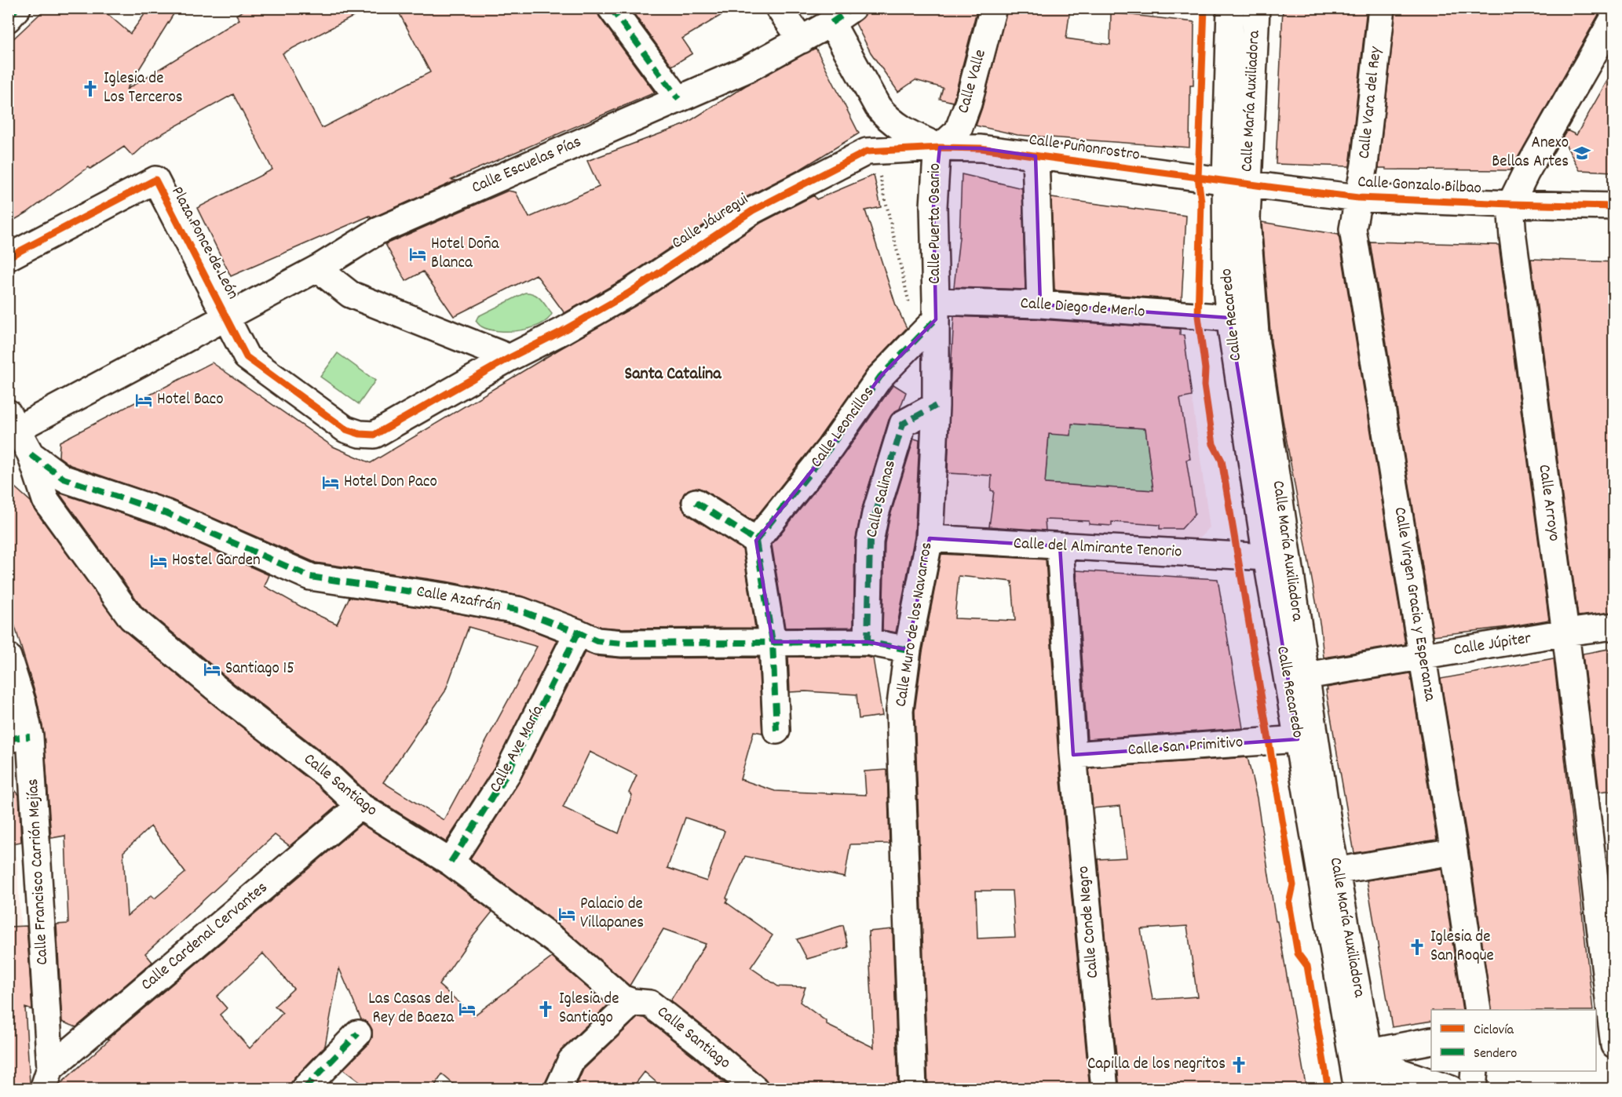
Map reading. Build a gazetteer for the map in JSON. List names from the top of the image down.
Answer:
{
  "streets": {
    "street": [
      "Calle Valle",
      "Calle María Auxiliadora",
      "Calle Vara del Rey",
      "Calle Puñonrostro",
      "Calle Escuelas Pías",
      "Calle Gonzalo Bilbao",
      "Calle Jáuregui",
      "Calle Puerta Osario",
      "Plaza Ponce de León",
      "Calle Diego de Merlo",
      "Calle Recaredo",
      "Calle Leoncillos",
      "Calle Salinas",
      "Calle Arroyo",
      "Calle del Almirante Tenorio",
      "Calle Azafrán",
      "Calle Virgen Gracia y Esperanza",
      "Calle Muro de los Navarros",
      "Calle Júpiter",
      "Calle San Primitivo",
      "Calle Ave María",
      "Calle Santiago",
      "Calle Francisco Carrión Mejías",
      "Calle Conde Negro",
      "Calle Cardenal Cervantes"
    ]
  },
  "crossings": [
    ["Calle Valle", "Calle Puñonrostro"],
    ["Calle Valle", "Calle Jáuregui"],
    ["Calle Valle", "Calle Puerta Osario"],
    ["Calle María Auxiliadora", "Calle Puñonrostro"],
    ["Calle María Auxiliadora", "Calle Gonzalo Bilbao"],
    ["Calle María Auxiliadora", "Calle Recaredo"],
    ["Calle María Auxiliadora", "Calle Júpiter"],
    ["Calle Vara del Rey", "Calle Gonzalo Bilbao"],
    ["Calle Vara del Rey", "Calle Virgen Gracia y Esperanza"],
    ["Calle Puñonrostro", "Calle Gonzalo Bilbao"],
    ["Calle Puñonrostro", "Calle Jáuregui"],
    ["Calle Puñonrostro", "Calle Puerta Osario"],
    ["Calle Puñonrostro", "Calle Recaredo"],
    ["Calle Escuelas Pías", "Calle Jáuregui"],
    ["Calle Escuelas Pías", "Calle Puerta Osario"],
    ["Calle Escuelas Pías", "Plaza Ponce de León"],
    ["Calle Gonzalo Bilbao", "Calle Recaredo"],
    ["Calle Gonzalo Bilbao", "Calle Arroyo"],
    ["Calle Gonzalo Bilbao", "Calle Virgen Gracia y Esperanza"],
    ["Calle Jáuregui", "Calle Puerta Osario"],
    ["Calle Jáuregui", "Plaza Ponce de León"],
    ["Calle Puerta Osario", "Calle Diego de Merlo"],
    ["Calle Puerta Osario", "Calle Leoncillos"],
    ["Calle Puerta Osario", "Calle Muro de los Navarros"],
    ["Plaza Ponce de León", "Calle Santiago"],
    ["Calle Diego de Merlo", "Calle Recaredo"],
    ["Calle Diego de Merlo", "Calle Leoncillos"],
    ["Calle Diego de Merlo", "Calle Muro de los Navarros"],
    ["Calle Recaredo", "Calle del Almirante Tenorio"],
    ["Calle Recaredo", "Calle Júpiter"],
    ["Calle Recaredo", "Calle San Primitivo"],
    ["Calle Leoncillos", "Calle Muro de los Navarros"],
    ["Calle Salinas", "Calle Azafrán"],
    ["Calle Salinas", "Calle Muro de los Navarros"],
    ["Calle Arroyo", "Calle Júpiter"],
    ["Calle del Almirante Tenorio", "Calle Muro de los Navarros"],
    ["Calle del Almirante Tenorio", "Calle Conde Negro"],
    ["Calle Azafrán", "Calle Muro de los Navarros"],
    ["Calle Azafrán", "Calle Ave María"],
    ["Calle Azafrán", "Calle Santiago"],
    ["Calle Virgen Gracia y Esperanza", "Calle Júpiter"],
    ["Calle San Primitivo", "Calle Conde Negro"],
    ["Calle Ave María", "Calle Santiago"],
    ["Calle Santiago", "Calle Cardenal Cervantes"],
    ["Calle Francisco Carrión Mejías", "Calle Cardenal Cervantes"]
  ],
  "districts": ["Santa Catalina"],
  "places": {
    "church": [
      "Iglesia de Los Terceros",
      "Iglesia de San Roque",
      "Iglesia de Santiago",
      "Capilla de los negritos"
    ],
    "school or university": ["Anexo Bellas Artes"],
    "hotel": [
      "Hotel Doña Blanca",
      "Hotel Baco",
      "Hotel Don Paco",
      "Hostel Garden",
      "Santiago 15",
      "Palacio de Villapanes",
      "Las Casas del Rey de Baeza"
    ]
  },
  "legend": ["Ciclovía", "Sendero"]
}
